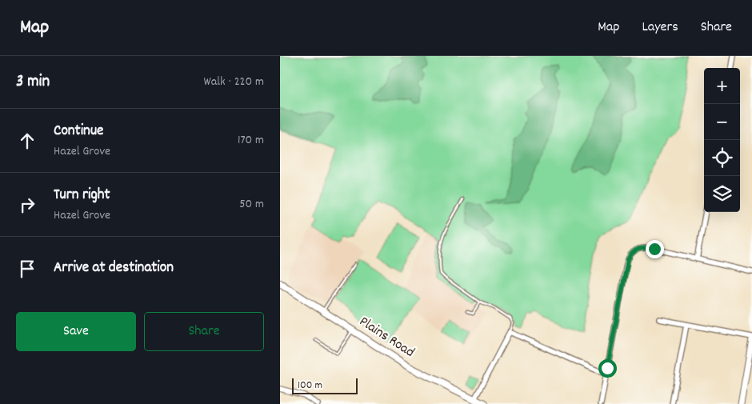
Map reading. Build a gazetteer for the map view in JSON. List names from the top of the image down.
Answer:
{
  "streets": {
    "main road": ["Plains Road"]
  },
  "scale_bar": "100 m",
  "page": {
    "header": "Map",
    "nav": ["Map", "Layers", "Share"],
    "heading": ["3 min", "Walk · 220 m"],
    "map_buttons": ["+", "−"],
    "list": [
      ["Continue", "Hazel Grove", "170 m"],
      ["Turn right", "Hazel Grove", "50 m"],
      "Arrive at destination"
    ],
    "buttons": ["Save", "Share"],
    "scale": "100 m"
  }
}
